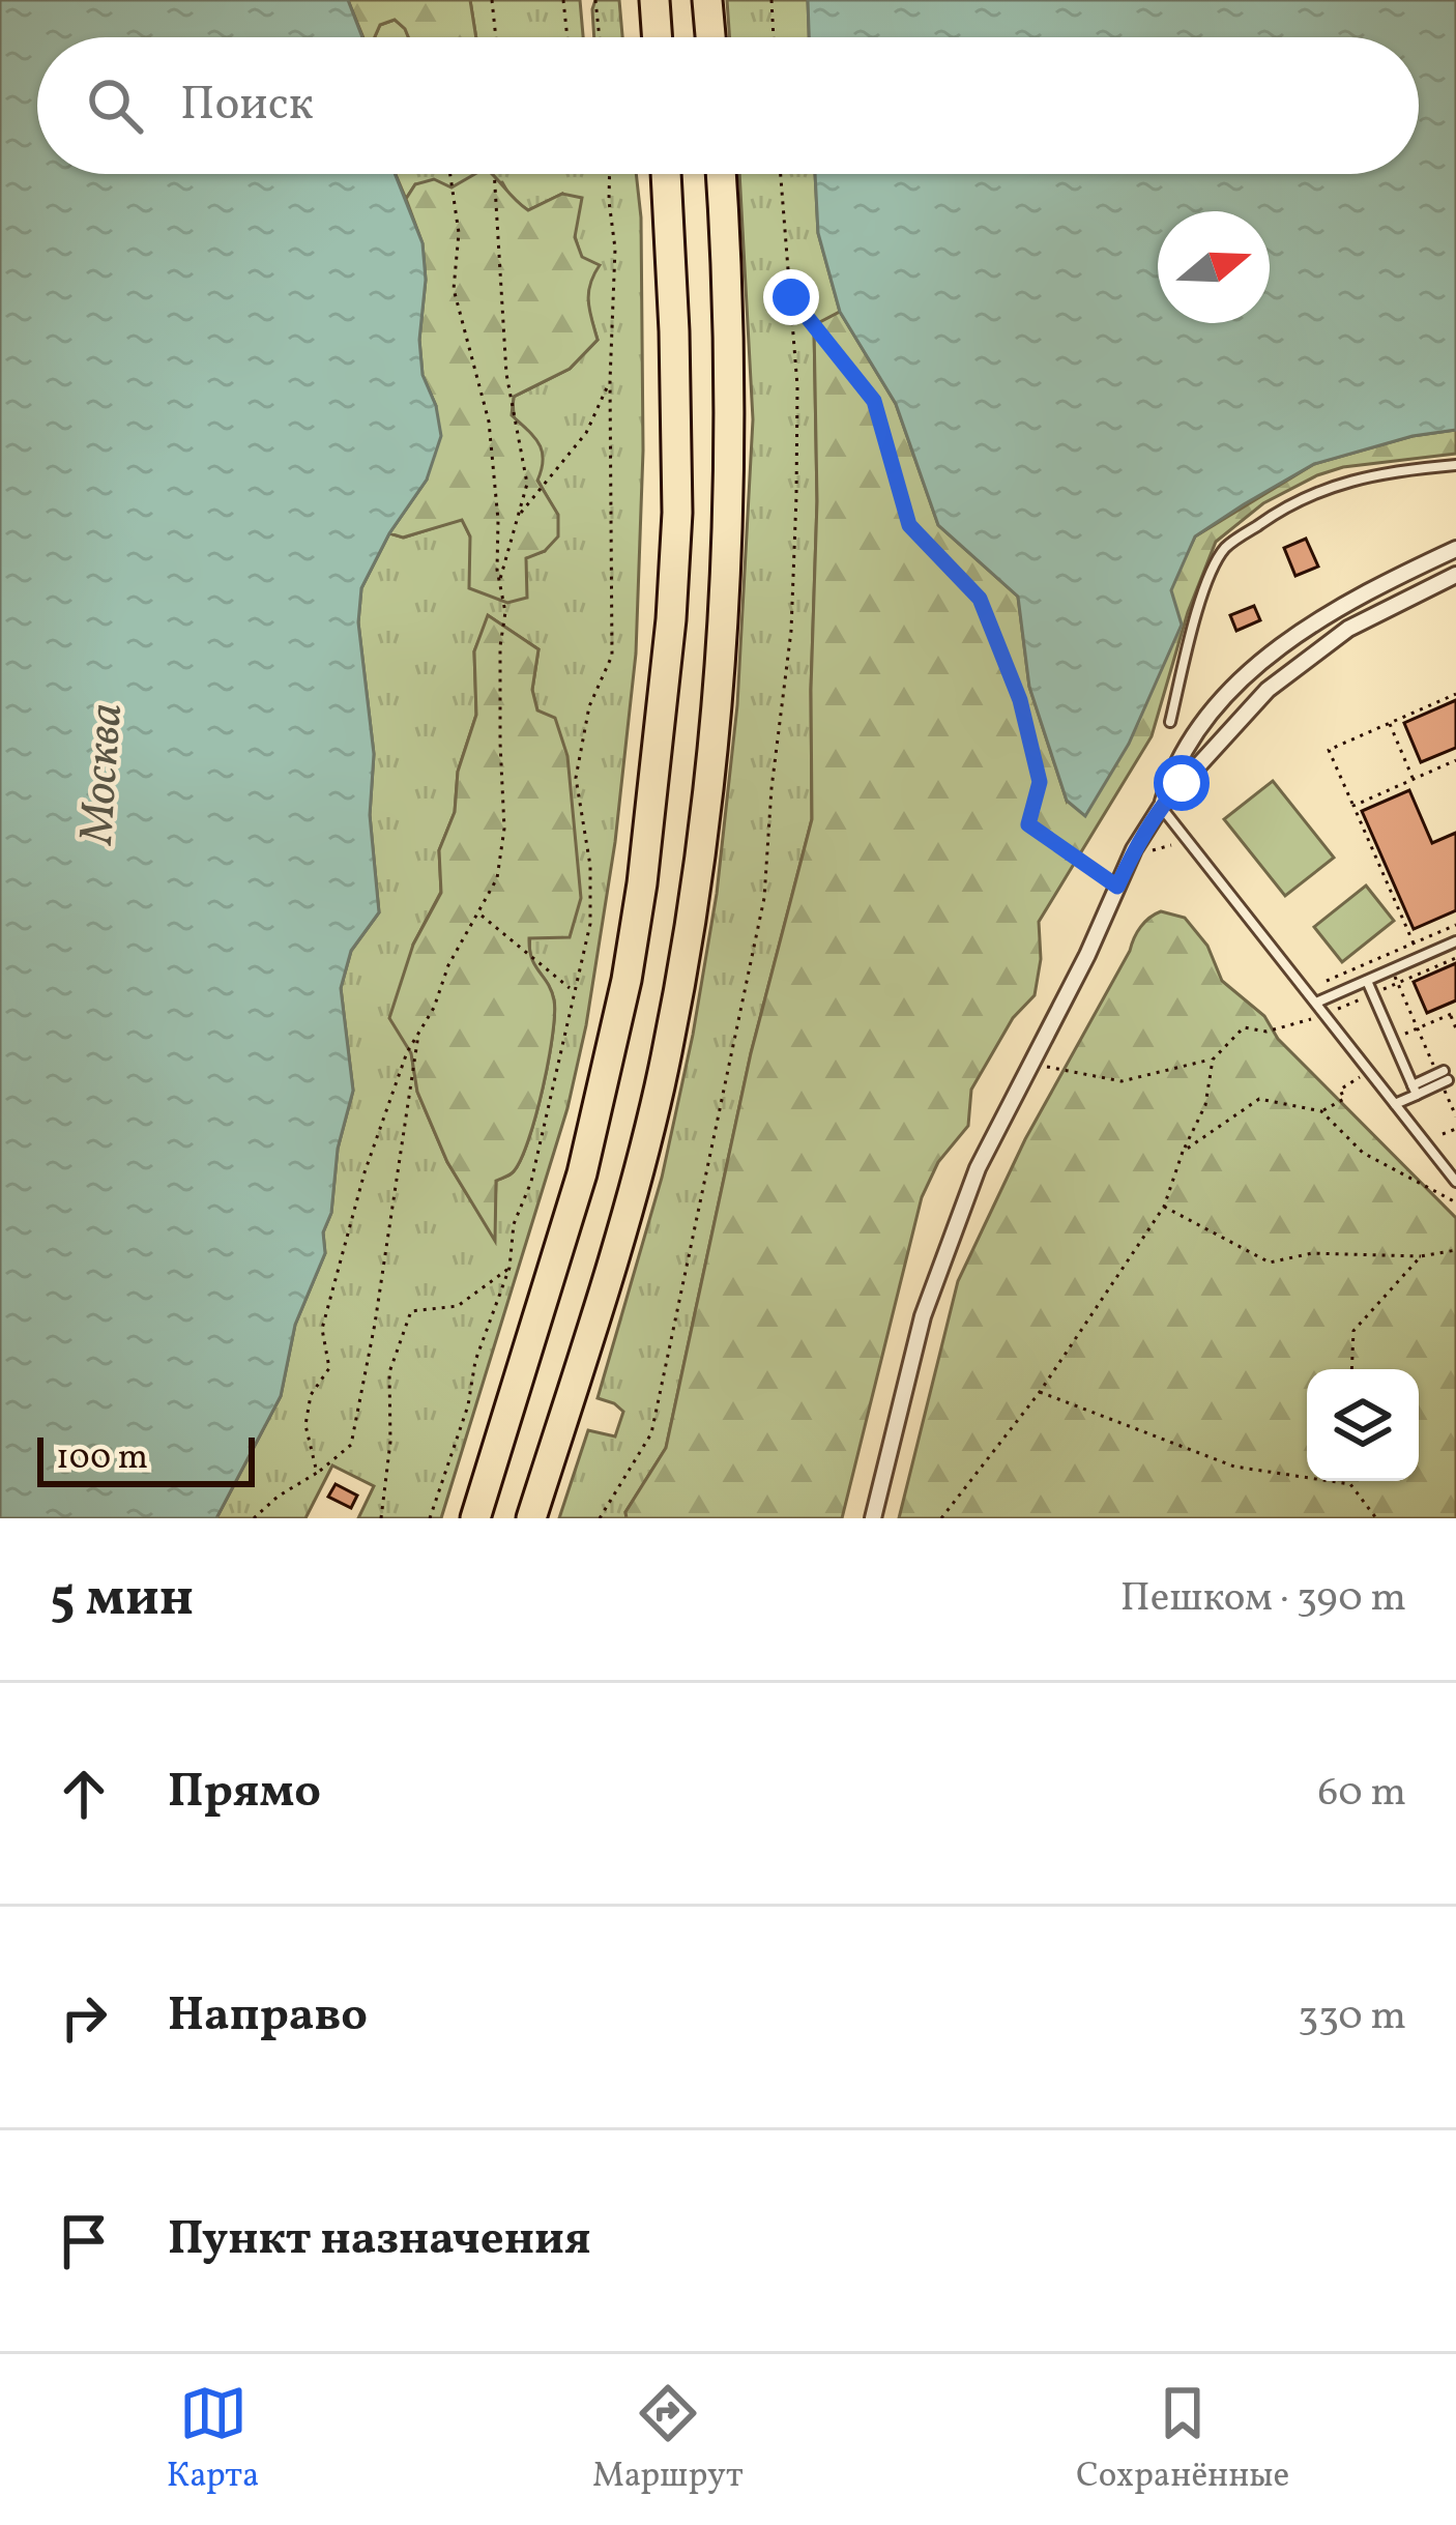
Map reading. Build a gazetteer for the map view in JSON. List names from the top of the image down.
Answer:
{
  "water": ["Москва"],
  "scale_bar": "100 m",
  "north": "right",
  "page": {
    "search": "Поиск",
    "scale": "100 m",
    "heading": ["5 мин", "Пешком · 390 m"],
    "list": [
      ["Прямо", "60 m"],
      ["Направо", "330 m"],
      "Пункт назначения"
    ],
    "nav": ["Карта", "Маршрут", "Сохранённые"]
  }
}
